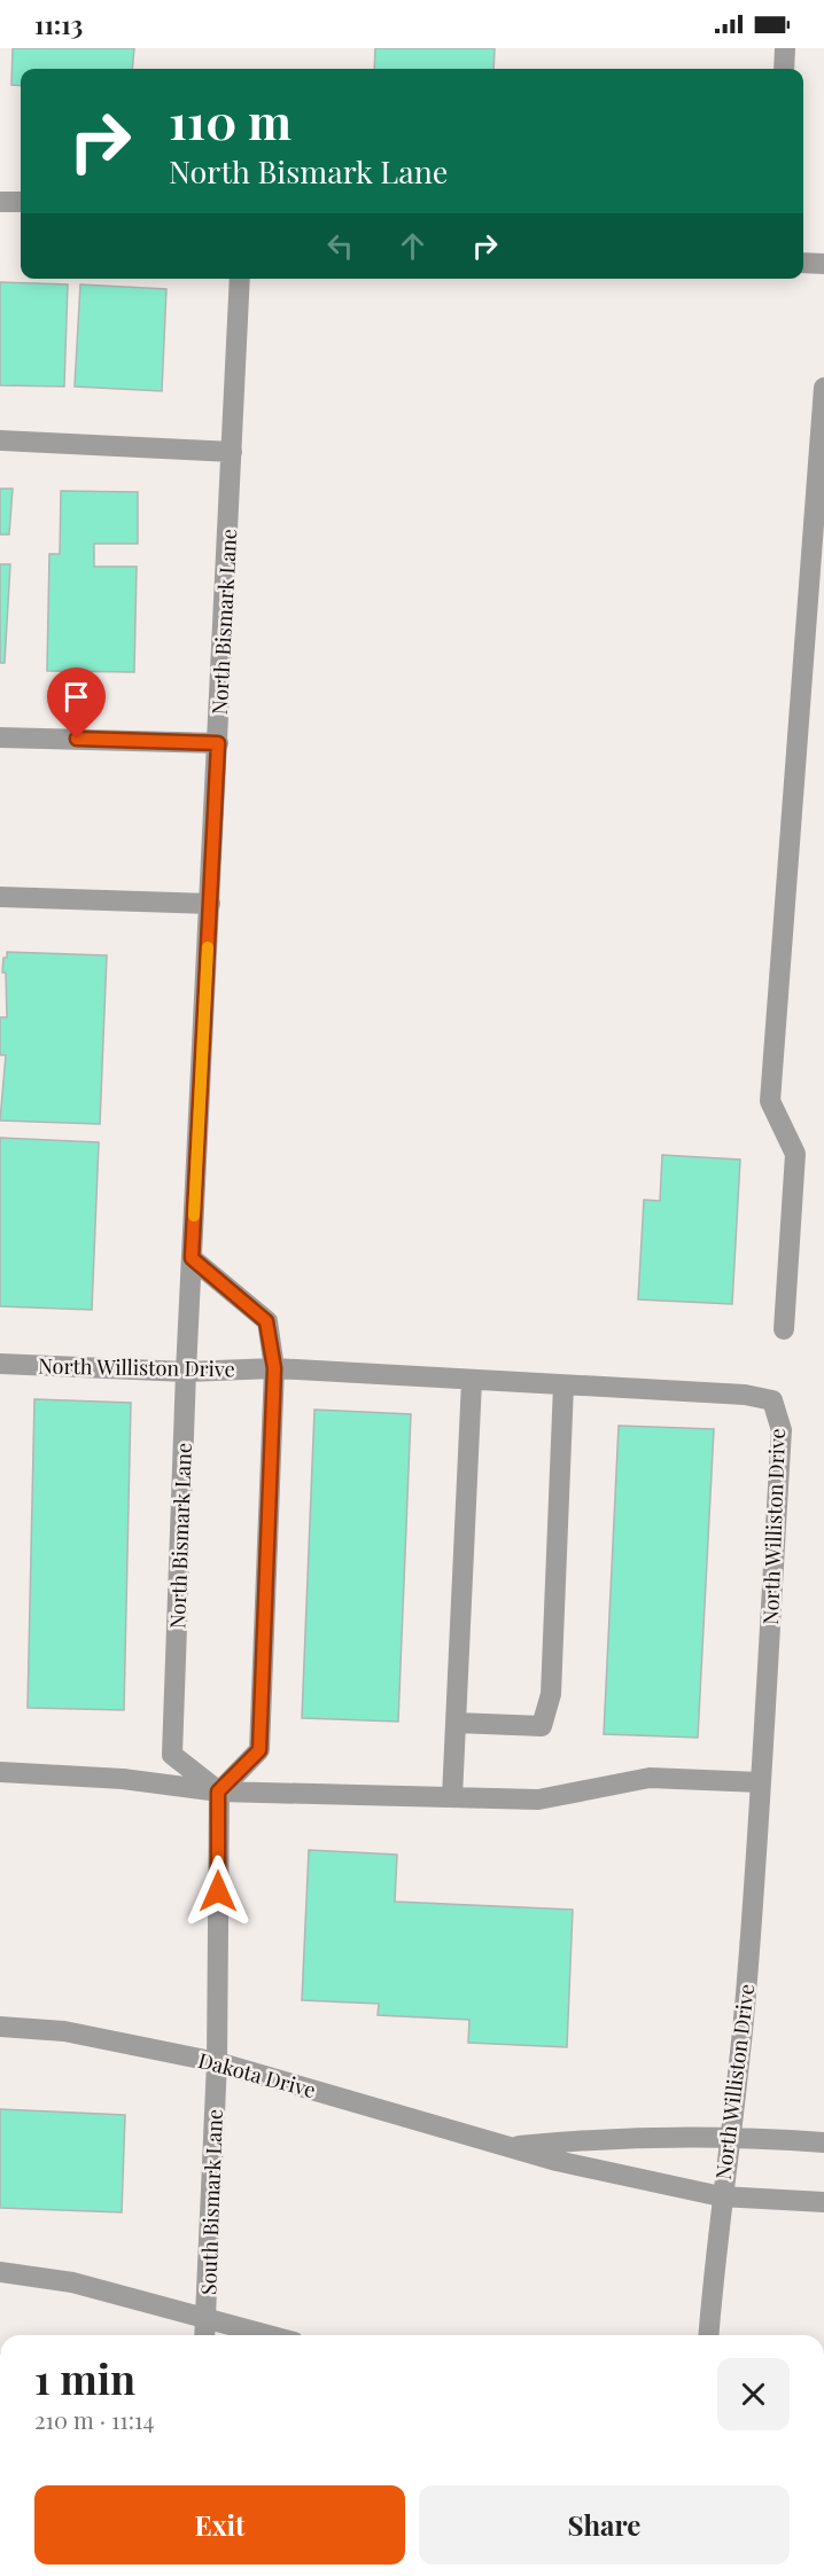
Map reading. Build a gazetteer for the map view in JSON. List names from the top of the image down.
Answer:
{
  "streets": {
    "street": [
      "North Bismark Lane",
      "North Williston Drive",
      "Dakota Drive",
      "South Bismark Lane"
    ]
  },
  "crossings": [
    ["North Bismark Lane", "North Williston Drive"],
    ["North Williston Drive", "Dakota Drive"],
    ["Dakota Drive", "South Bismark Lane"]
  ],
  "page": {
    "status": "11:13",
    "turn": ["110 m", "North Bismark Lane"],
    "heading": ["1 min", "210 m · 11:14"],
    "buttons": ["Exit", "Share"]
  }
}
